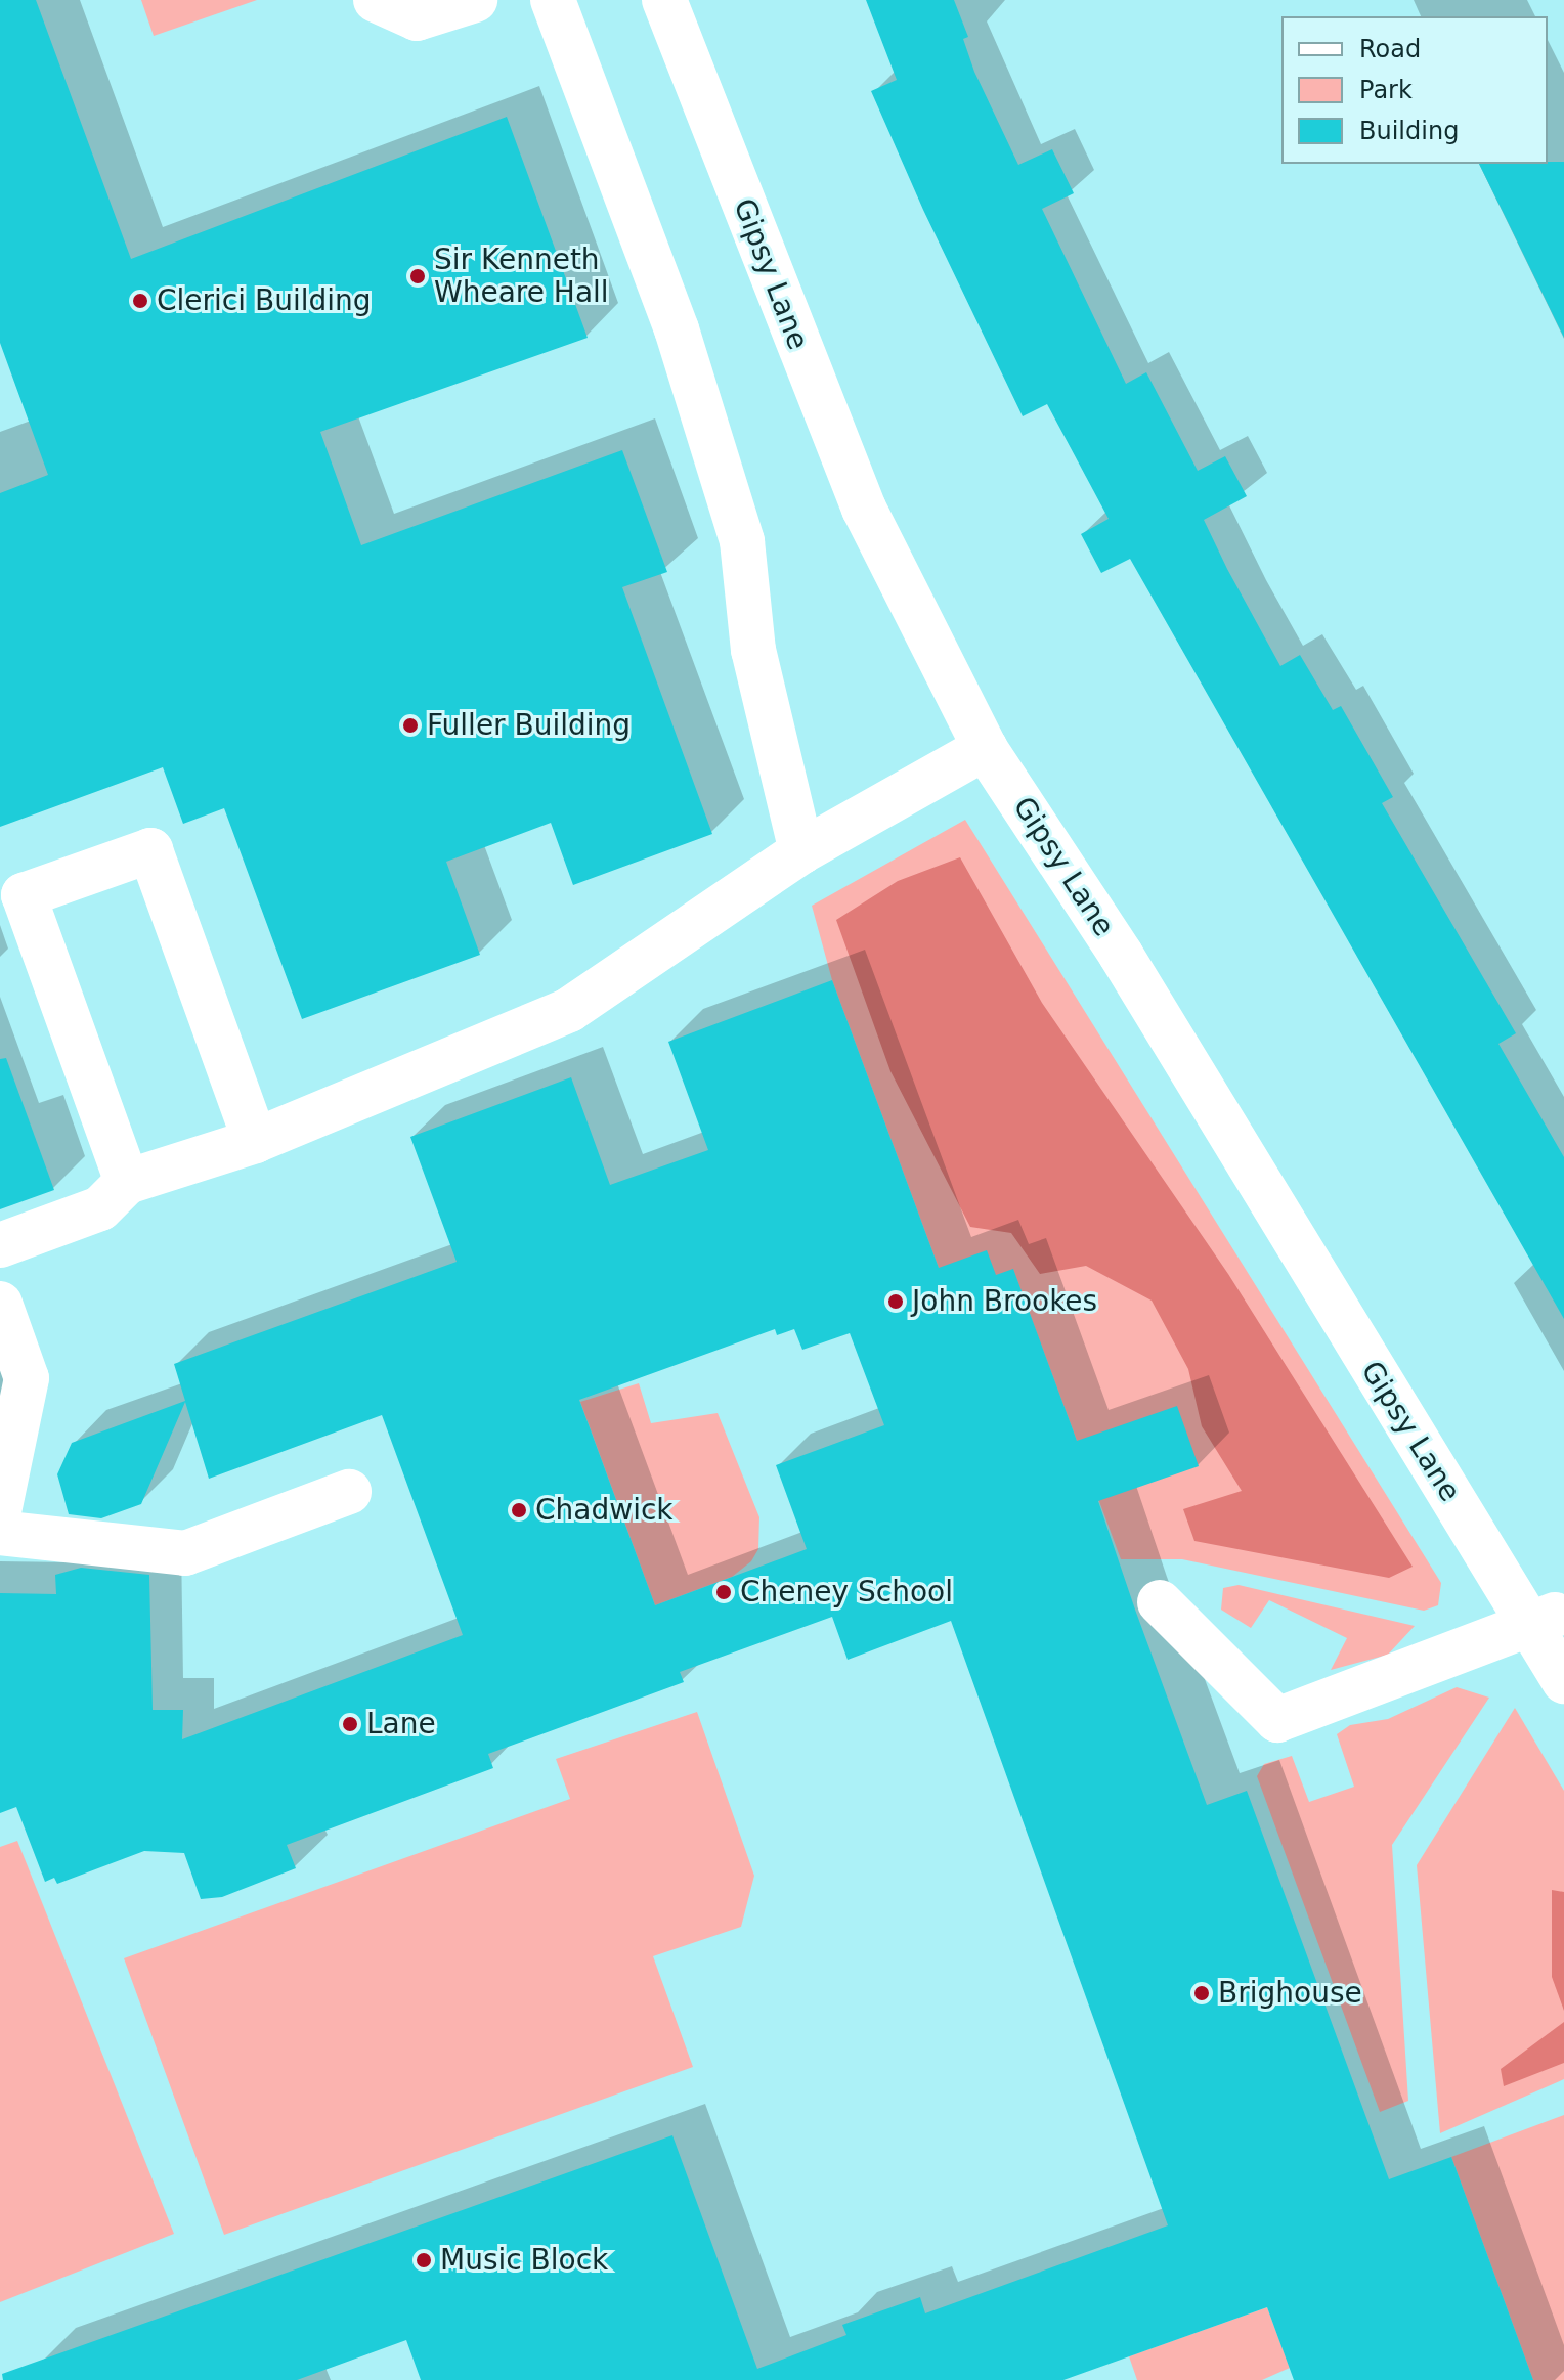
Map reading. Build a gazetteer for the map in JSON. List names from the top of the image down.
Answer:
{
  "streets": {
    "street": ["Gipsy Lane"]
  },
  "places": [
    "Sir Kenneth Wheare Hall",
    "Clerici Building",
    "Fuller Building",
    "John Brookes",
    "Chadwick",
    "Cheney School",
    "Lane",
    "Brighouse",
    "Music Block"
  ],
  "legend": ["Road", "Park", "Building"]
}
